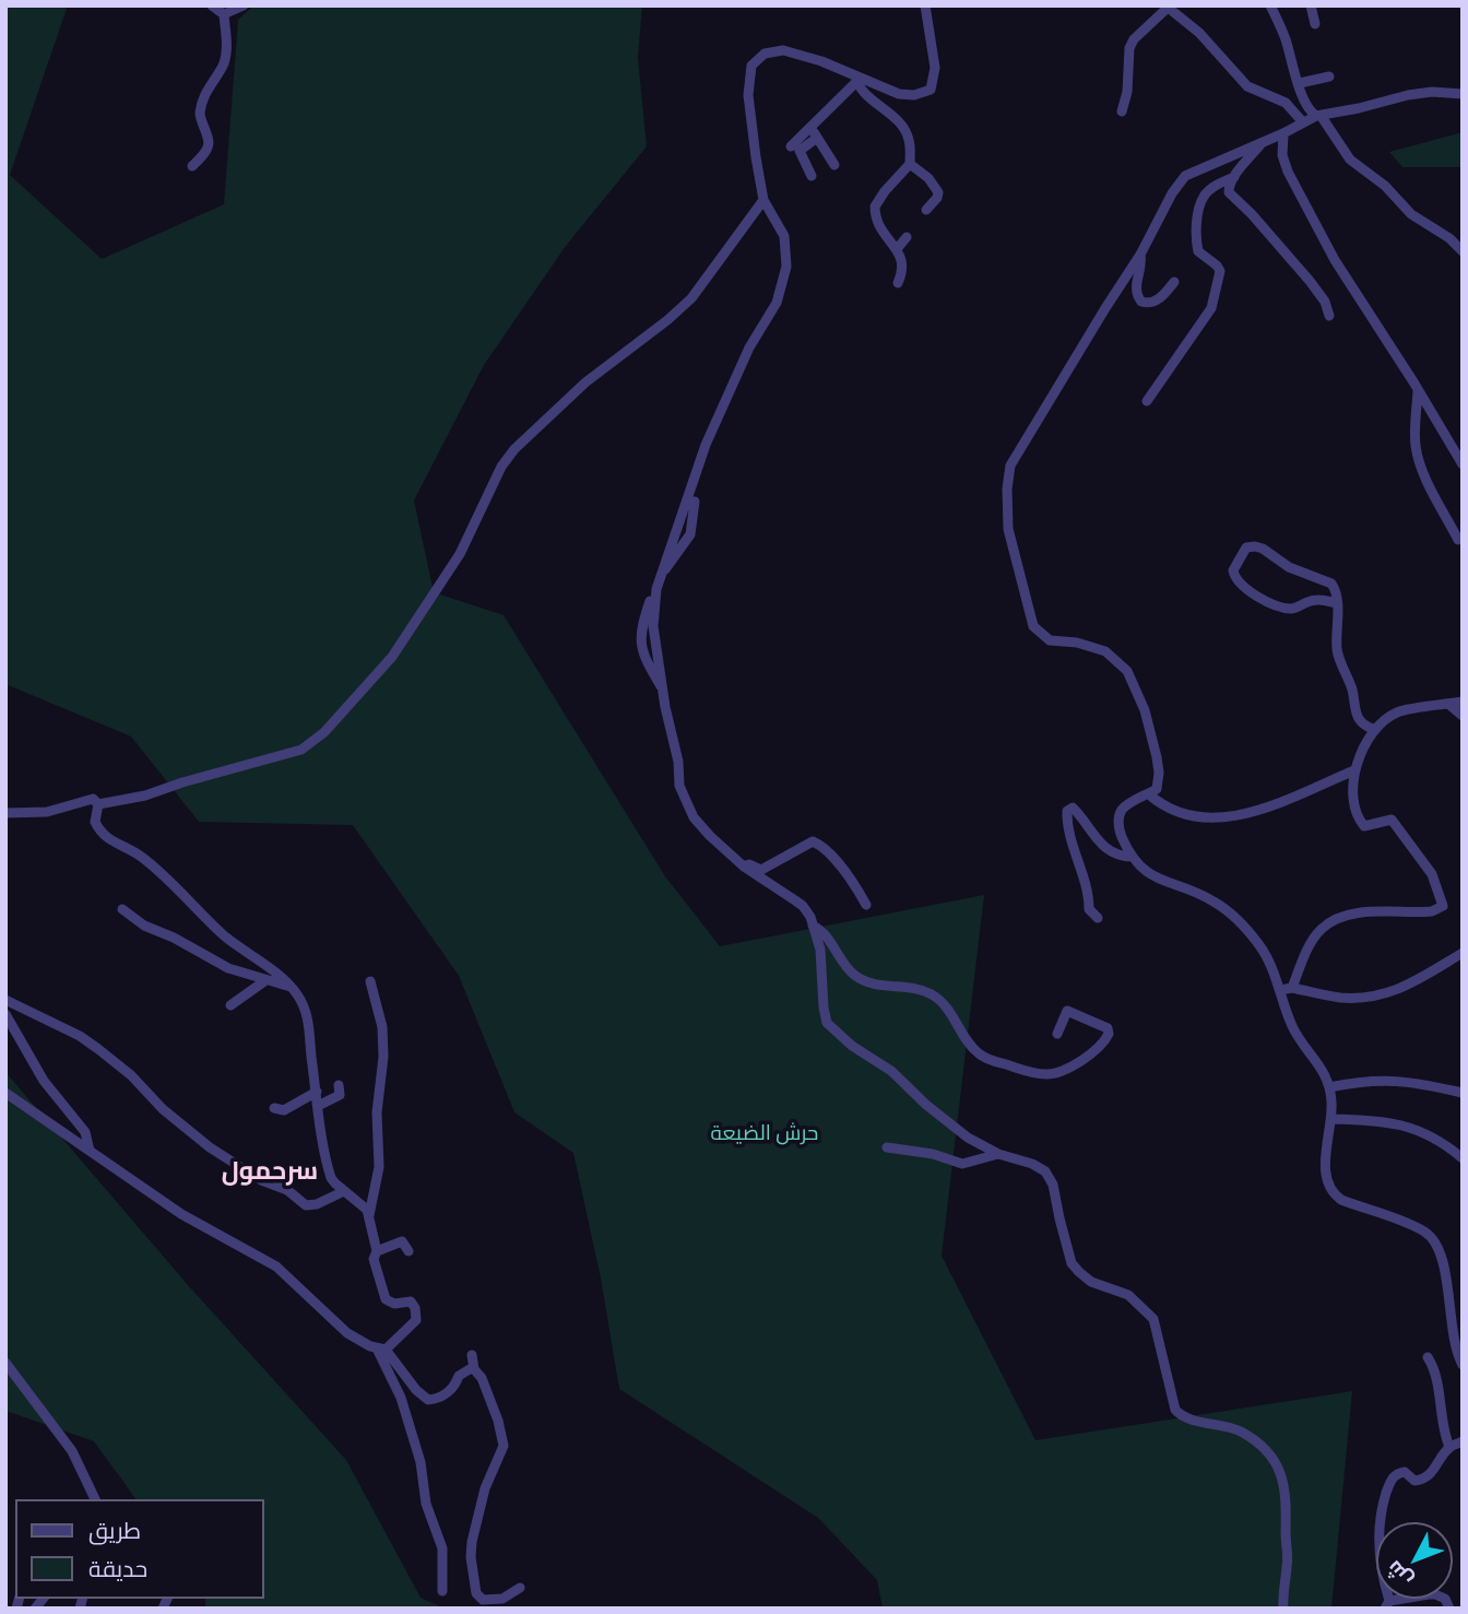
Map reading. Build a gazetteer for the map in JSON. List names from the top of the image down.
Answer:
{
  "districts": ["سرحمول"],
  "parks": ["حرش الضيعة"],
  "legend": ["طريق", "حديقة"],
  "north": "bottom left"
}
